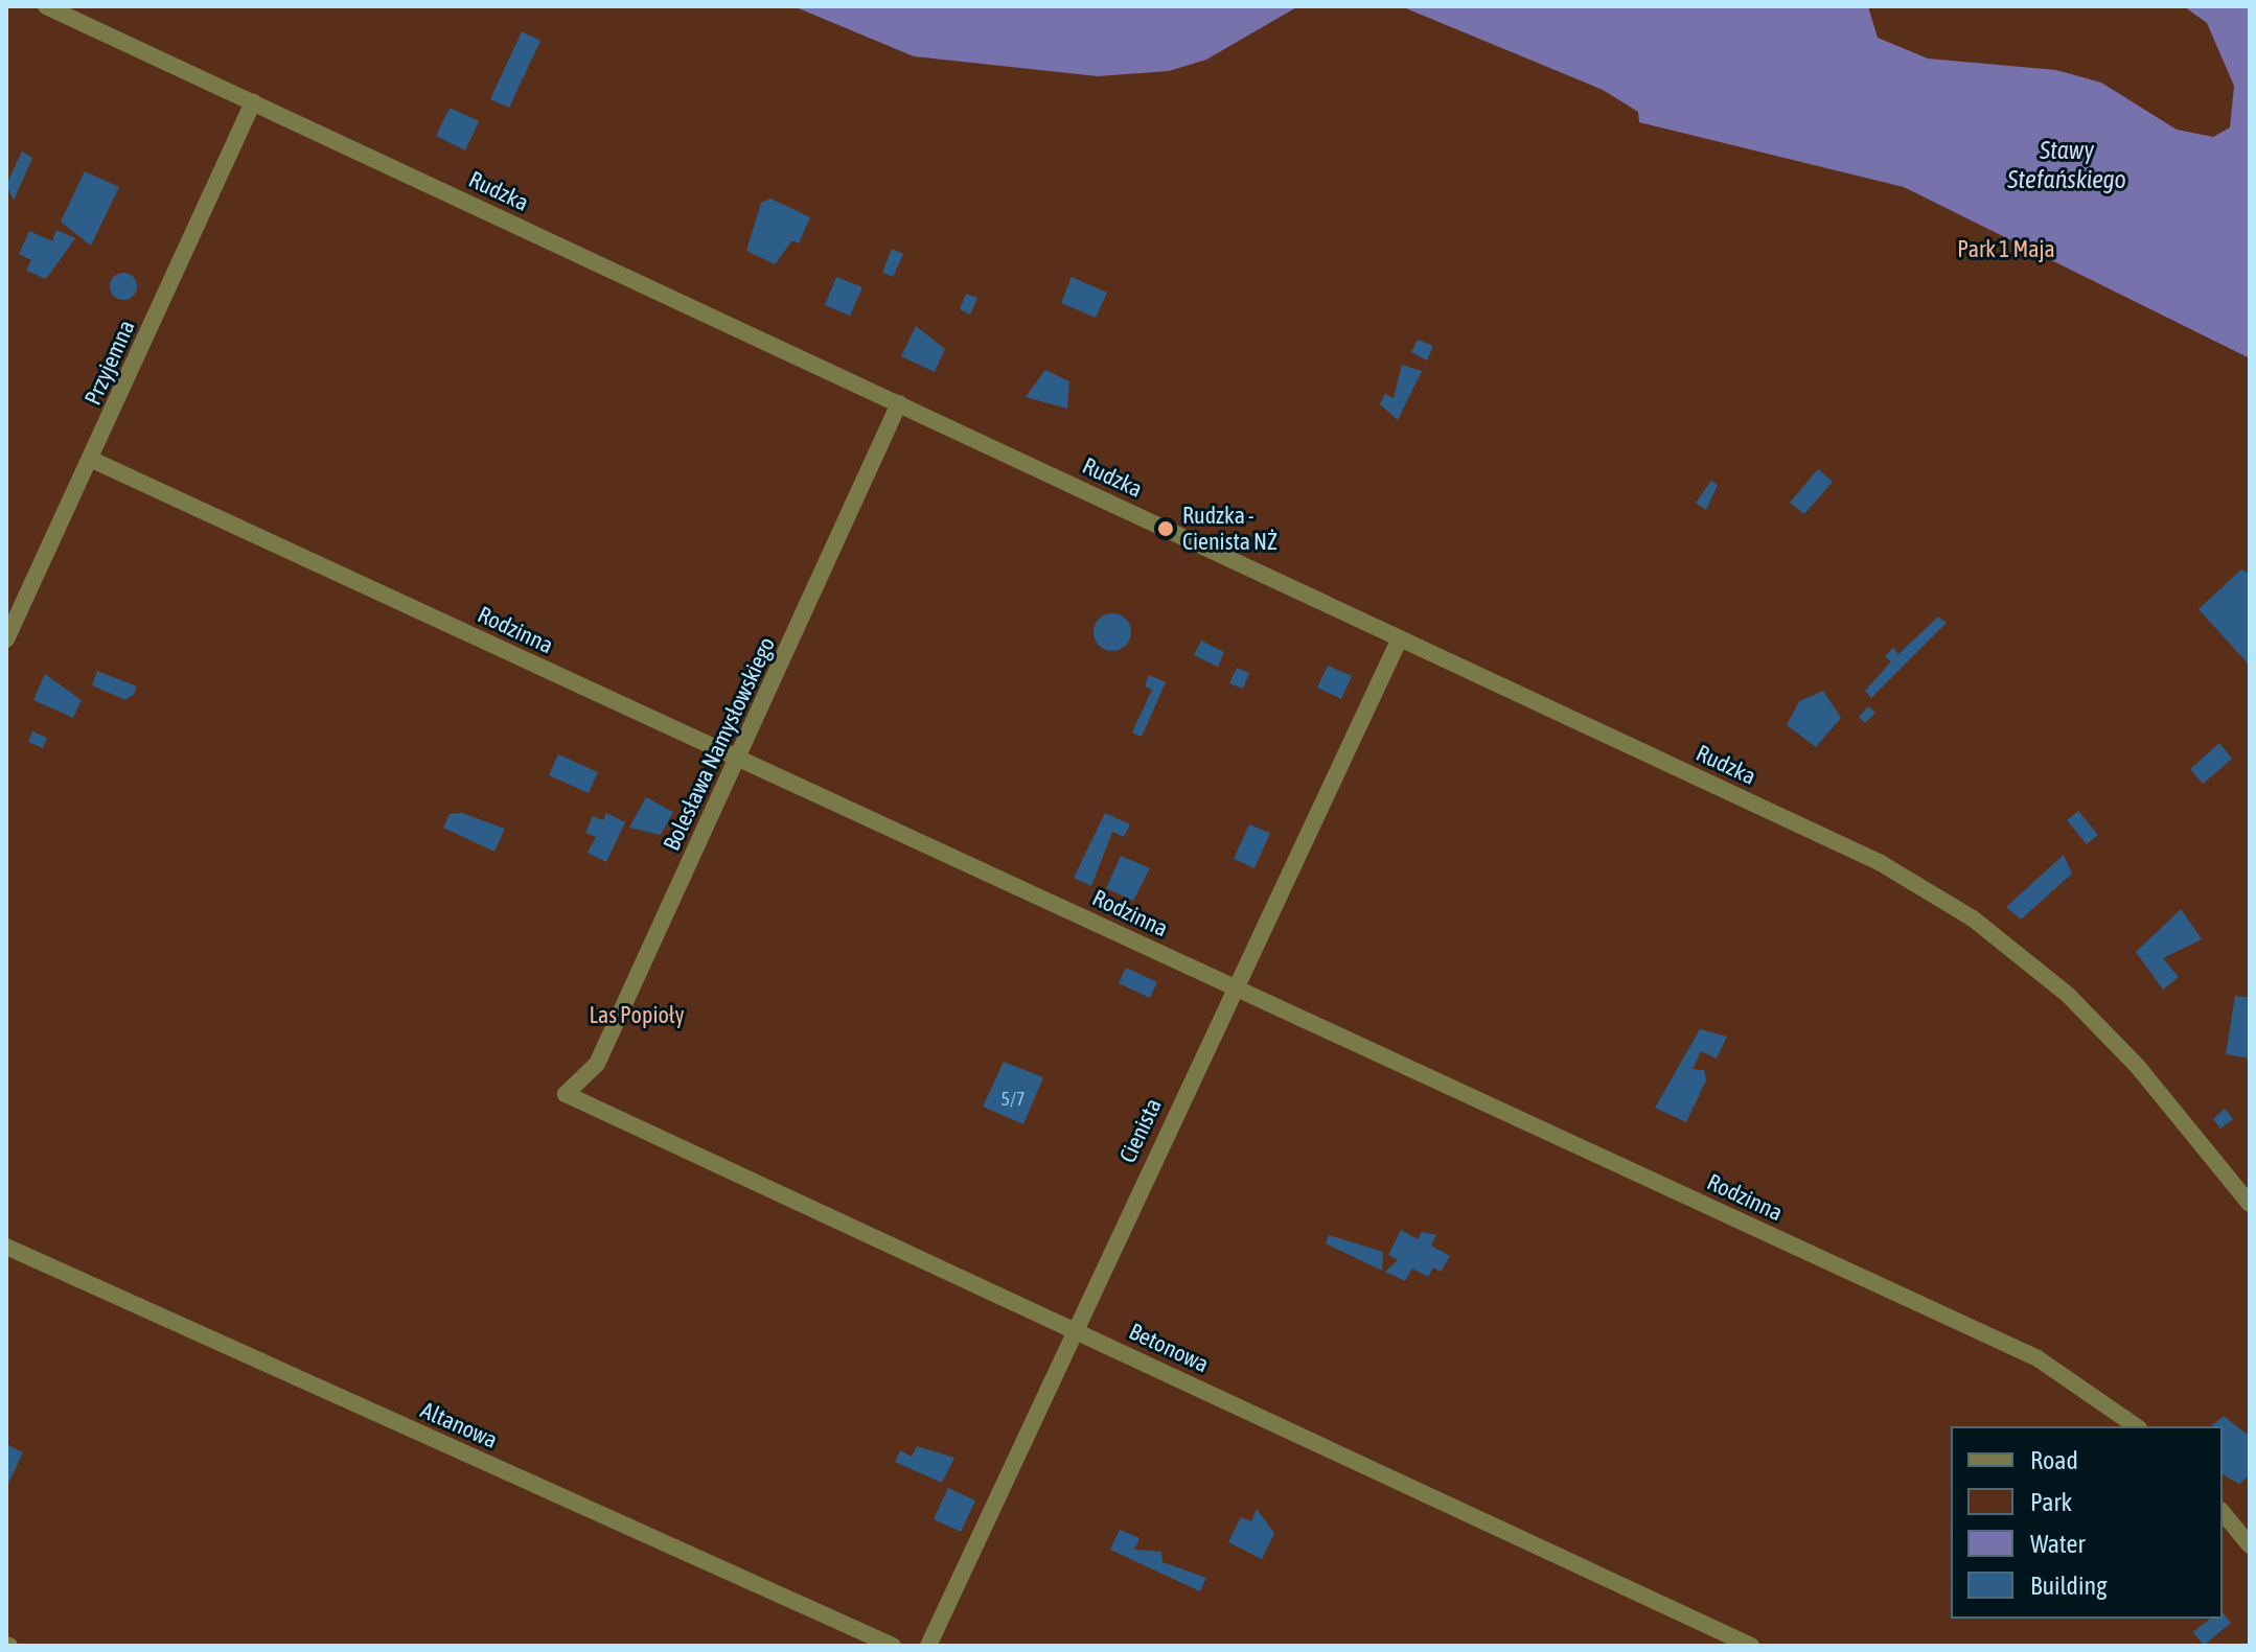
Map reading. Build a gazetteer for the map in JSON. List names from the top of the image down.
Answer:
{
  "streets": {
    "street": [
      "Rudzka",
      "Przyjemna",
      "Rodzinna",
      "Bolesława Namysłowskiego",
      "Cienista",
      "Betonowa",
      "Altanowa"
    ]
  },
  "crossings": [
    ["Rudzka", "Przyjemna"],
    ["Rudzka", "Bolesława Namysłowskiego"],
    ["Rudzka", "Cienista"],
    ["Przyjemna", "Rodzinna"],
    ["Rodzinna", "Bolesława Namysłowskiego"],
    ["Rodzinna", "Cienista"],
    ["Bolesława Namysłowskiego", "Betonowa"],
    ["Cienista", "Betonowa"]
  ],
  "water": ["Stawy Stefańskiego"],
  "parks": ["Park 1 Maja", "Las Popioły"],
  "places": ["Rudzka - Cienista NŻ"],
  "house_numbers": ["5/7"],
  "legend": [
    "Road",
    "Park",
    "Water",
    "Building"
  ]
}
